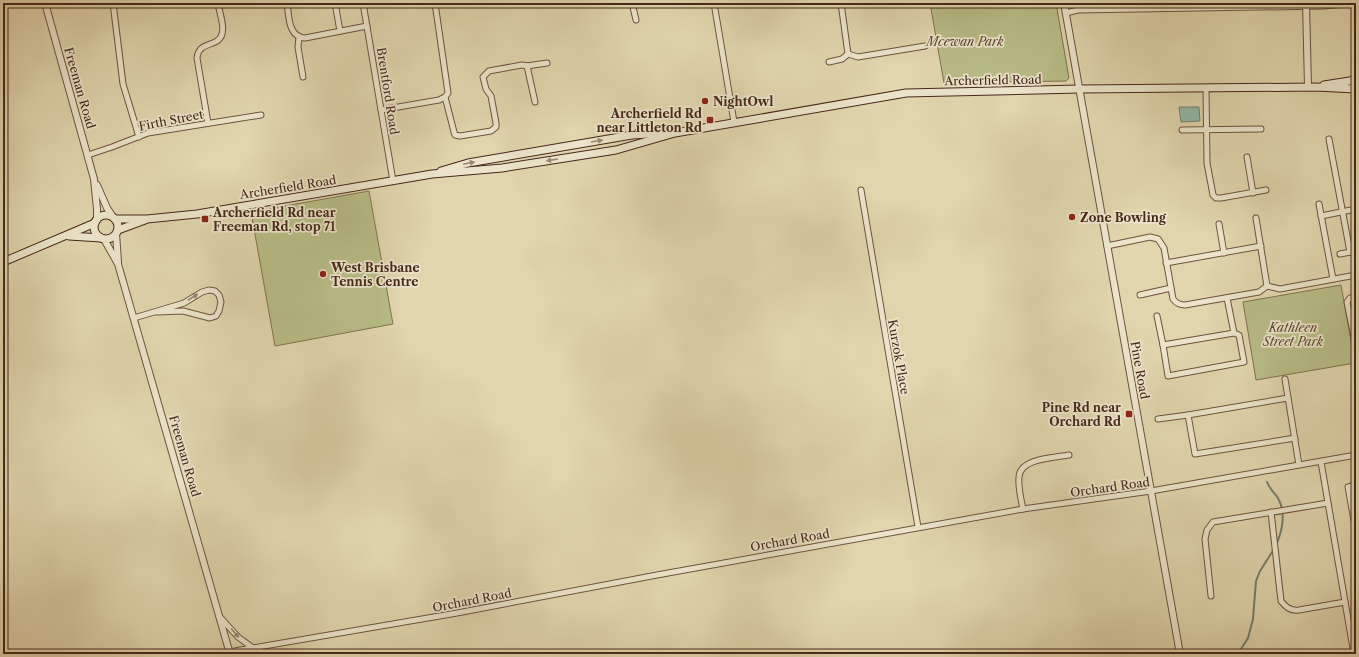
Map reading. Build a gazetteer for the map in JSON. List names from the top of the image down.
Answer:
{
  "streets": {
    "main road": ["Archerfield Road"],
    "street": [
      "Freeman Road",
      "Brentford Road",
      "Firth Street",
      "Kurzok Place",
      "Pine Road",
      "Orchard Road"
    ]
  },
  "crossings": [
    ["Archerfield Road", "Freeman Road"],
    ["Archerfield Road", "Brentford Road"],
    ["Archerfield Road", "Pine Road"],
    ["Freeman Road", "Firth Street"],
    ["Freeman Road", "Orchard Road"],
    ["Kurzok Place", "Orchard Road"],
    ["Pine Road", "Orchard Road"]
  ],
  "parks": ["Mcewan Park", "Kathleen Street Park"],
  "places": {
    "other": ["NightOwl", "Zone Bowling", "West Brisbane Tennis Centre"],
    "transit": ["Archerfield Rd near Littleton Rd", "Archerfield Rd near Freeman Rd, stop 71", "Pine Rd near Orchard Rd"]
  }
}
